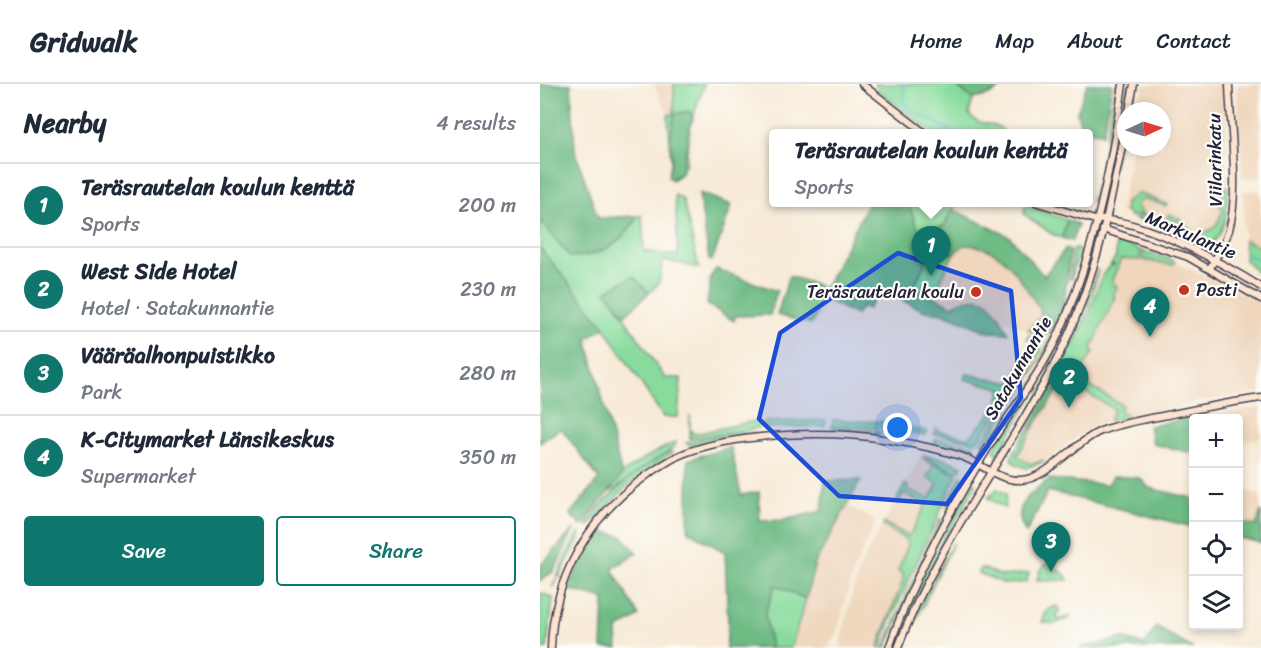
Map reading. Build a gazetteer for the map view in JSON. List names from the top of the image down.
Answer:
{
  "streets": {
    "main road": ["Viilarinkatu", "Markulantie", "Satakunnantie"]
  },
  "crossings": [
    ["Viilarinkatu", "Markulantie"],
    ["Markulantie", "Satakunnantie"]
  ],
  "places": ["Posti", "Teräsrautelan koulu"],
  "north": "right",
  "page": {
    "header": "Gridwalk",
    "nav": [
      "Home",
      "Map",
      "About",
      "Contact"
    ],
    "heading": ["Nearby", "4 results"],
    "popup": ["Teräsrautelan koulun kenttä", "Sports"],
    "list": [
      {
        "mark": "1",
        "name": "Teräsrautelan koulun kenttä",
        "note": "Sports",
        "value": "200 m"
      },
      {
        "mark": "2",
        "name": "West Side Hotel",
        "note": "Hotel · Satakunnantie",
        "value": "230 m"
      },
      {
        "mark": "3",
        "name": "Vääräalhonpuistikko",
        "note": "Park",
        "value": "280 m"
      },
      {
        "mark": "4",
        "name": "K-Citymarket Länsikeskus",
        "note": "Supermarket",
        "value": "350 m"
      }
    ],
    "pins": [
      "1",
      "4",
      "2",
      "3"
    ],
    "map_buttons": ["+", "−"],
    "buttons": ["Save", "Share"]
  }
}
